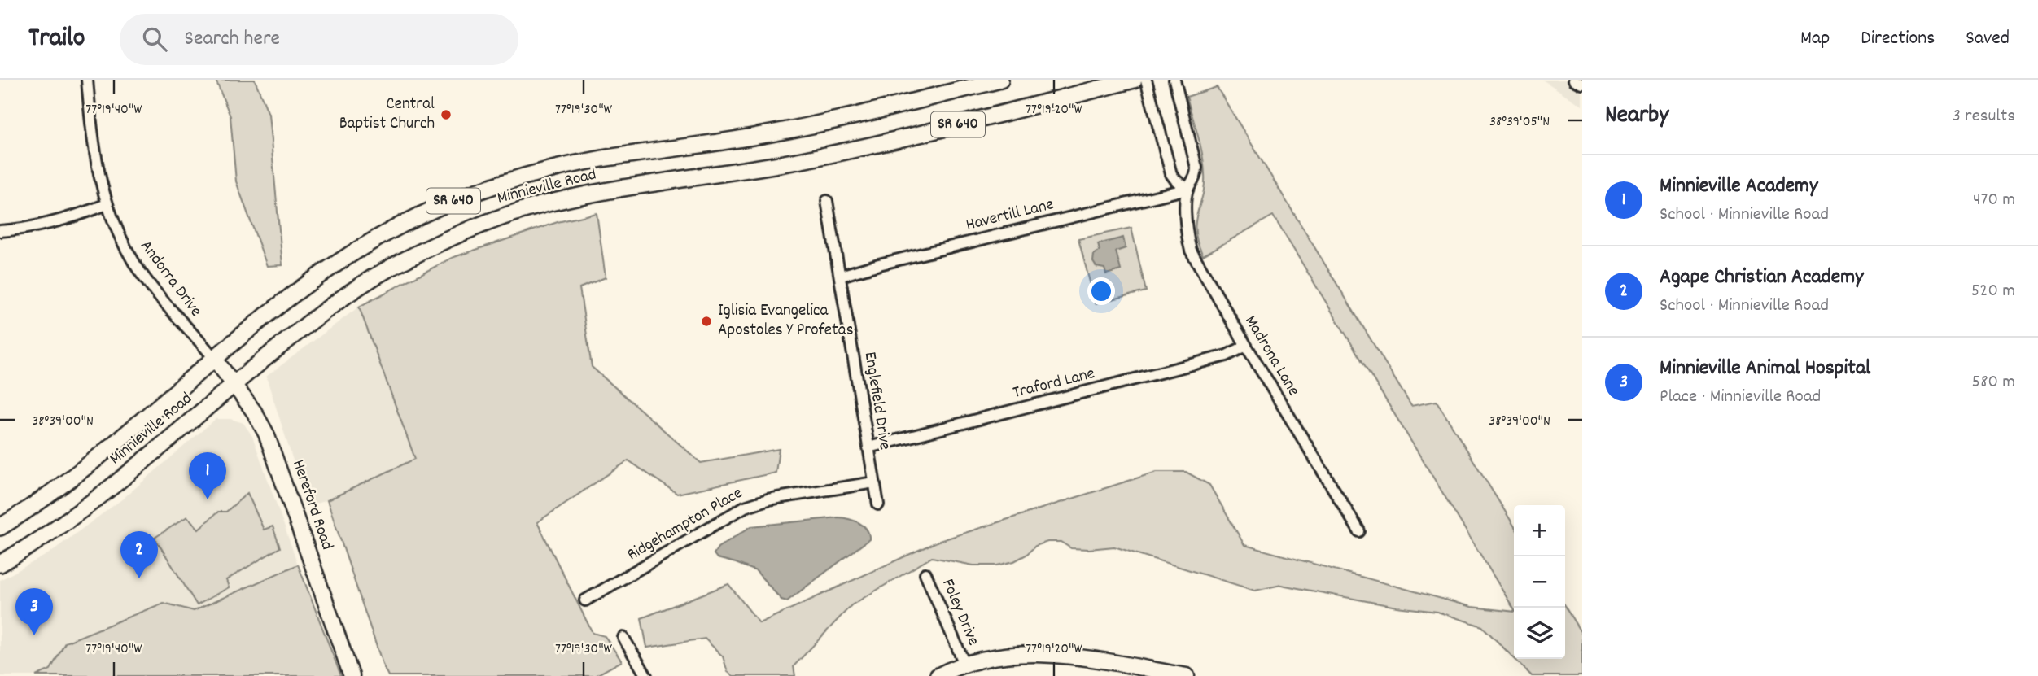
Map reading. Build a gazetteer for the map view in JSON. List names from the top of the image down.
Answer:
{
  "streets": {
    "main road": ["SR 640", "Minnieville Road"],
    "street": [
      "Havertill Lane",
      "Andorra Drive",
      "Madrona Lane",
      "Traford Lane",
      "Englefield Drive",
      "Hereford Road",
      "Ridgehampton Place",
      "Foley Drive"
    ]
  },
  "crossings": [
    ["Minnieville Road", "Andorra Drive"],
    ["Minnieville Road", "Hereford Road"],
    ["Havertill Lane", "Madrona Lane"],
    ["Havertill Lane", "Englefield Drive"],
    ["Andorra Drive", "Hereford Road"],
    ["Madrona Lane", "Traford Lane"],
    ["Traford Lane", "Englefield Drive"],
    ["Englefield Drive", "Ridgehampton Place"]
  ],
  "places": ["Central Baptist Church", "Iglisia Evangelica Apostoles Y Profetas"],
  "page": {
    "header": "Trailo",
    "search": "Search here",
    "nav": ["Map", "Directions", "Saved"],
    "heading": ["Nearby", "3 results"],
    "list": [
      {
        "mark": "1",
        "name": "Minnieville Academy",
        "note": "School · Minnieville Road",
        "value": "470 m"
      },
      {
        "mark": "2",
        "name": "Agape Christian Academy",
        "note": "School · Minnieville Road",
        "value": "520 m"
      },
      {
        "mark": "3",
        "name": "Minnieville Animal Hospital",
        "note": "Place · Minnieville Road",
        "value": "580 m"
      }
    ],
    "pins": ["1", "2", "3"],
    "map_buttons": ["+", "−"]
  },
  "coordinates": [
    "77°19'40\"W",
    "77°19'30\"W",
    "77°19'20\"W",
    "38°39'05\"N",
    "38°39'00\"N"
  ]
}
